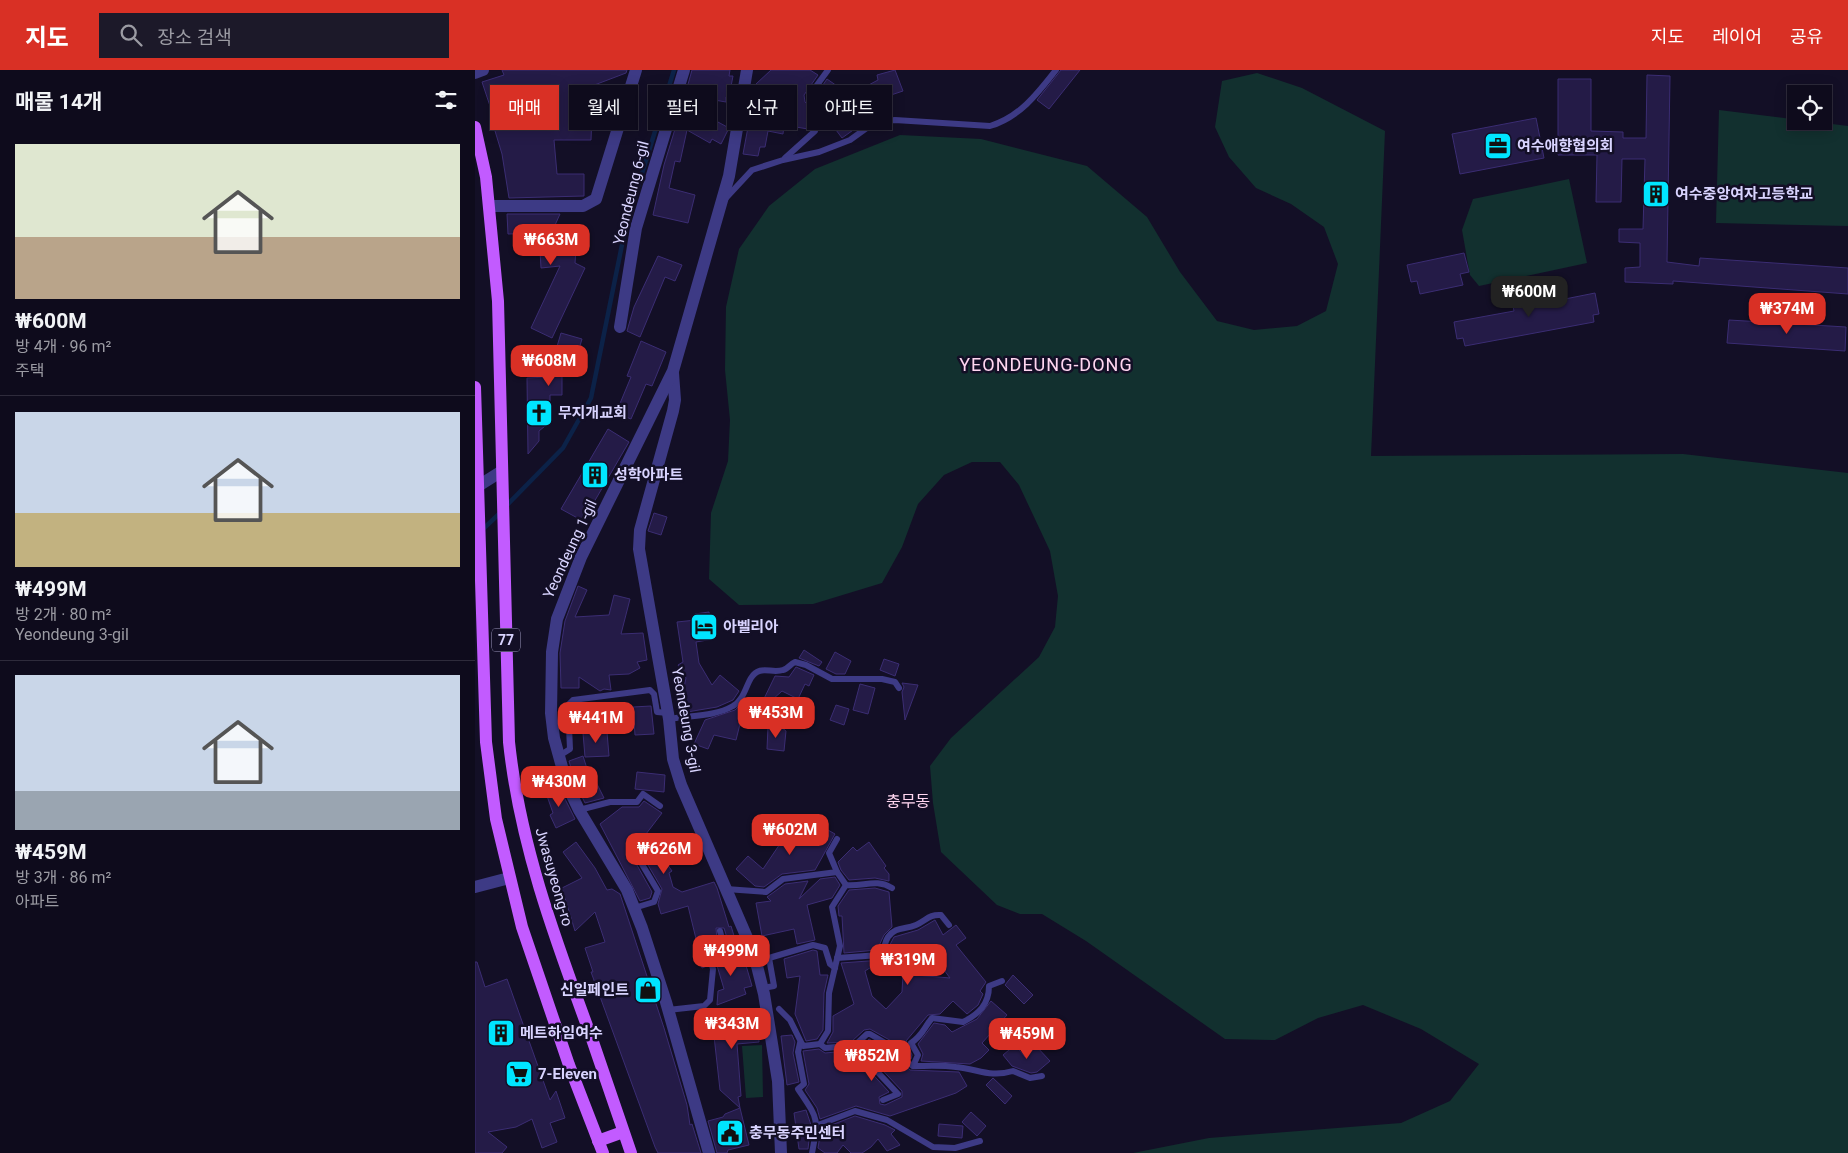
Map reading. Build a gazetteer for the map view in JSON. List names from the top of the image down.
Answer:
{
  "streets": {
    "main road": ["77", "Jwasuyeong-ro"],
    "street": ["Yeondeung 6-gil", "Yeondeung 1-gil", "Yeondeung 3-gil"]
  },
  "crossings": [
    ["Yeondeung 1-gil", "Yeondeung 3-gil"]
  ],
  "districts": ["YEONDEUNG-DONG", "충무동"],
  "places": {
    "office": ["여수애향협의회"],
    "building": ["여수중앙여자고등학교", "성학아파트", "메트하임여수"],
    "church": ["무지개교회"],
    "hotel": ["아벨리아"],
    "shop": ["신일페인트"],
    "supermarket": ["7-Eleven"],
    "public building": ["충무동주민센터"]
  },
  "page": {
    "header": "지도",
    "search": "장소 검색",
    "nav": ["지도", "레이어", "공유"],
    "heading": "매물 14개",
    "chip": [
      "매매",
      "월세",
      "필터",
      "신규",
      "아파트"
    ],
    "list": [
      {
        "name": "₩600M",
        "note": "방 4개 · 96 m² · 주택"
      },
      {
        "name": "₩499M",
        "note": "방 2개 · 80 m² · Yeondeung 3-gil"
      },
      {
        "name": "₩459M",
        "note": "방 3개 · 86 m² · 아파트"
      }
    ],
    "price": [
      "₩663M",
      "₩600M",
      "₩374M",
      "₩608M",
      "₩453M",
      "₩441M",
      "₩430M",
      "₩602M",
      "₩626M",
      "₩499M",
      "₩319M",
      "₩343M",
      "₩459M",
      "₩852M"
    ]
  }
}
